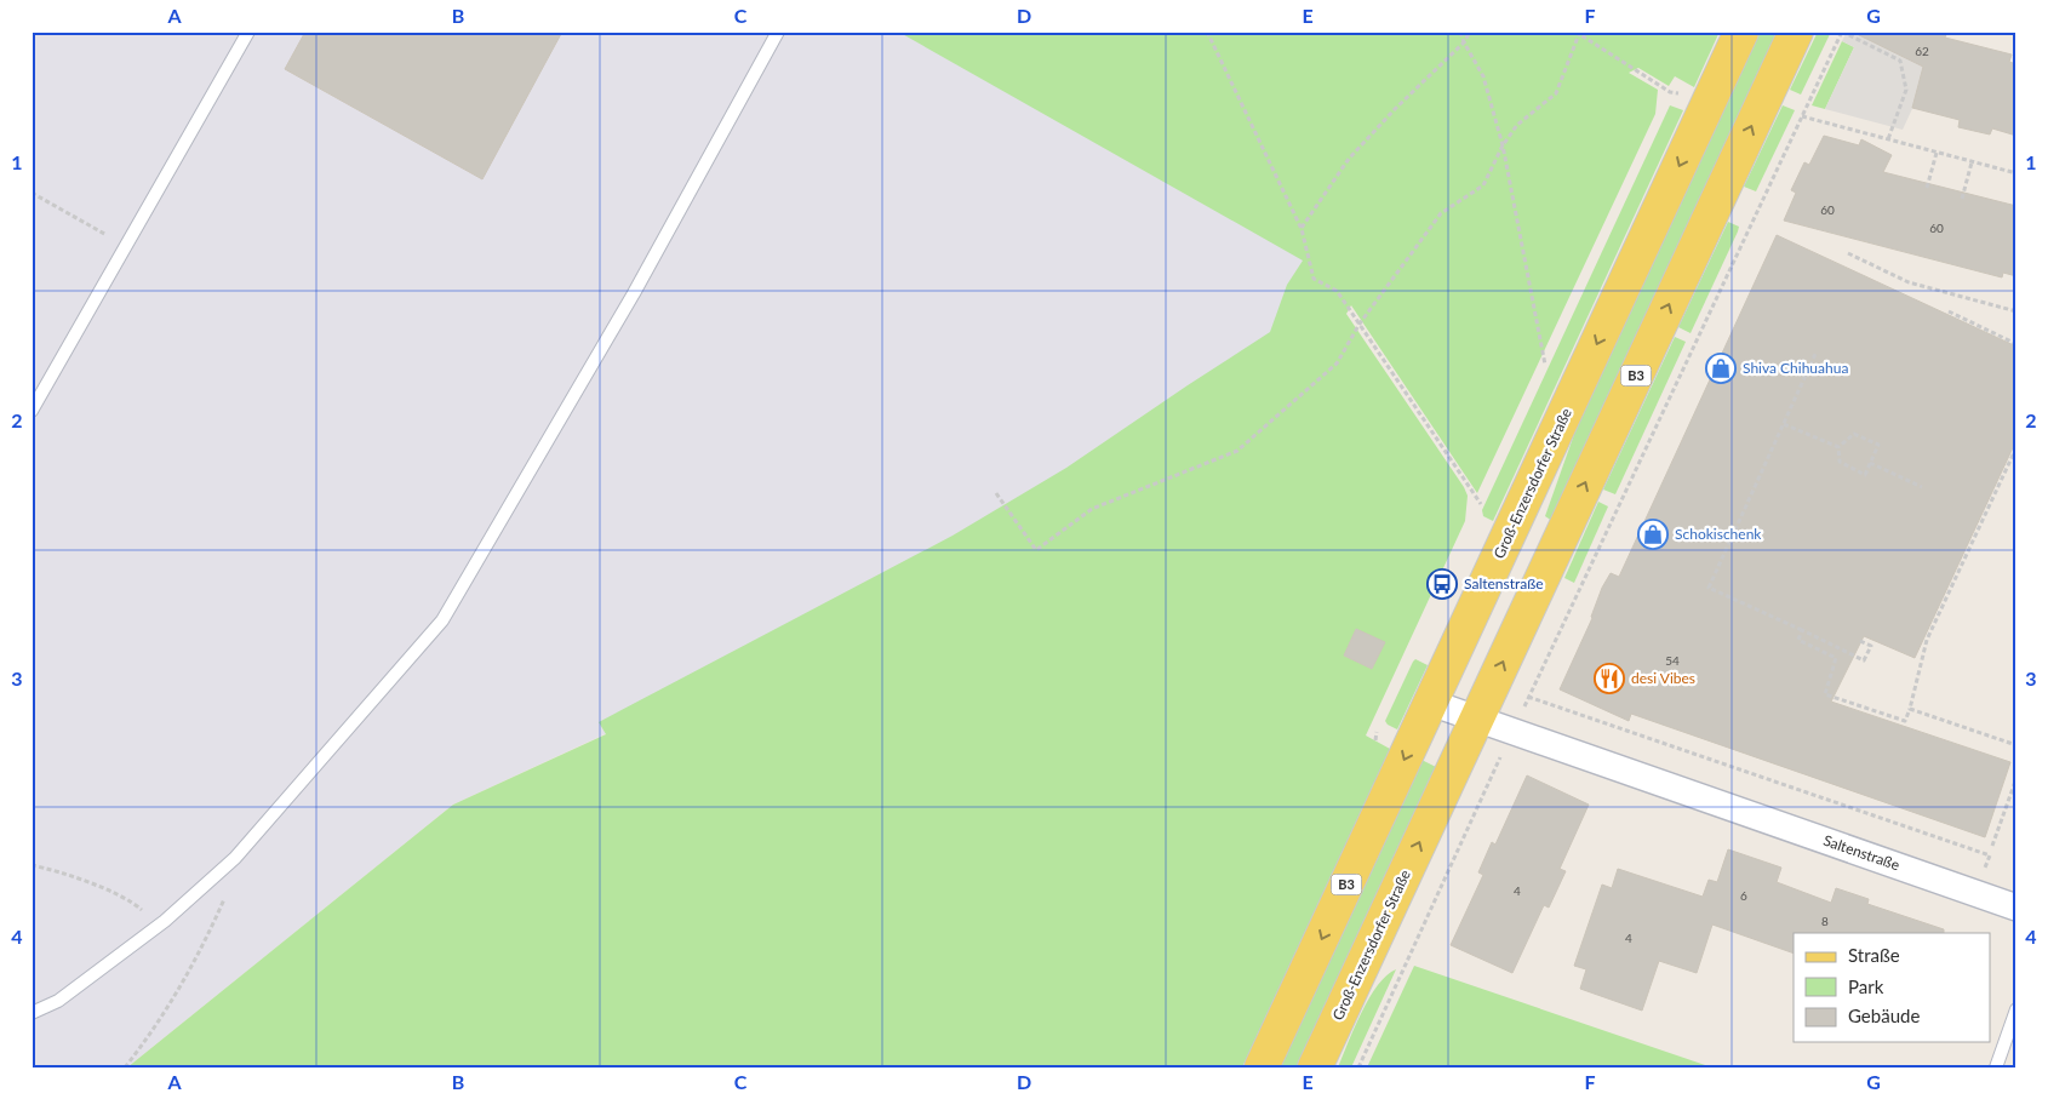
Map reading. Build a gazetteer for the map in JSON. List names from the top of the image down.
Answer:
{
  "streets": {
    "main road": ["B3", "Groß-Enzersdorfer Straße"],
    "street": ["Saltenstraße"]
  },
  "crossings": [
    ["Groß-Enzersdorfer Straße", "Saltenstraße"]
  ],
  "places": {
    "shop": ["Shiva Chihuahua", "Schokischenk"],
    "bus stop": ["Saltenstraße"],
    "restaurant": ["desi Vibes"]
  },
  "house_numbers": [
    "62",
    "60",
    "60",
    "54",
    "4",
    "6",
    "8",
    "4"
  ],
  "legend": ["Straße", "Park", "Gebäude"],
  "grid": {
    "columns": [
      "A",
      "B",
      "C",
      "D",
      "E",
      "F",
      "G"
    ],
    "rows": [
      "1",
      "2",
      "3",
      "4"
    ]
  }
}
